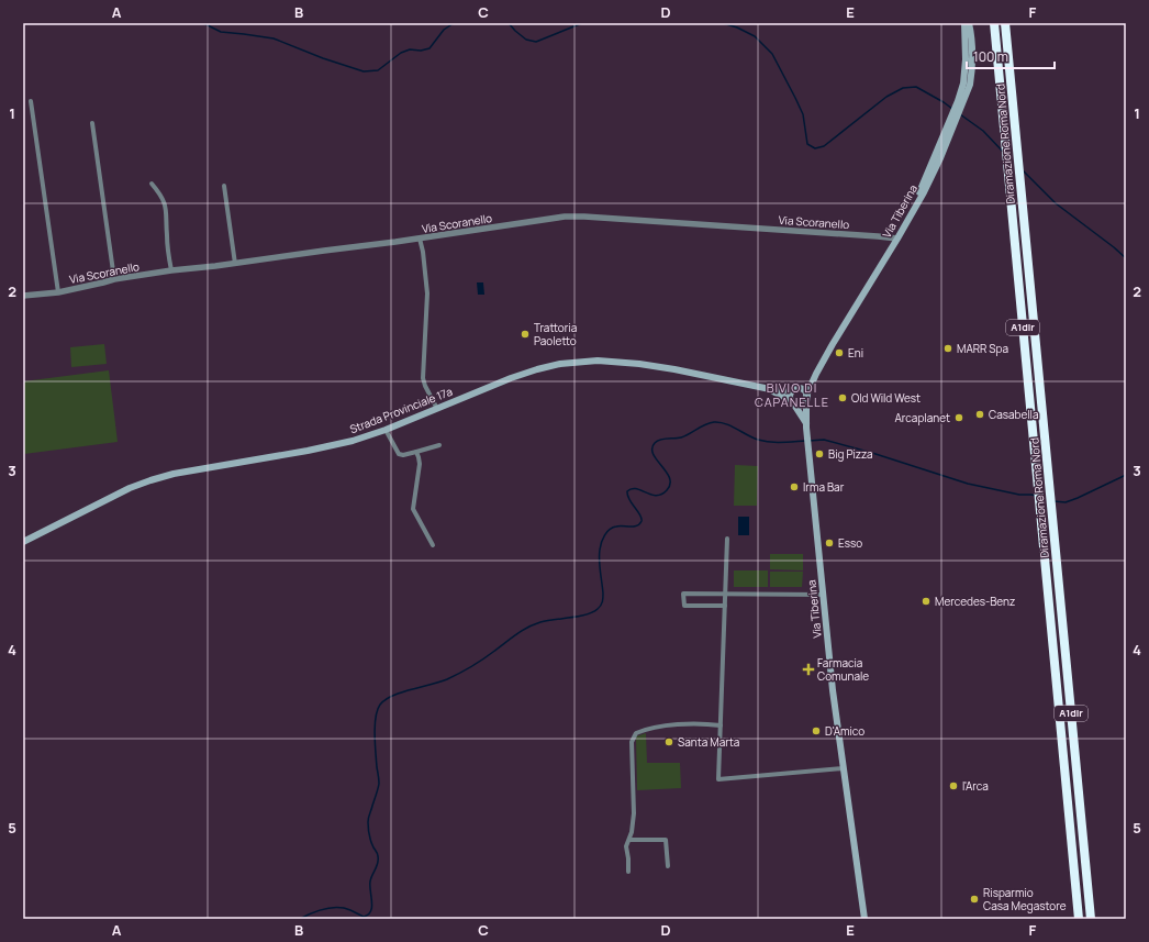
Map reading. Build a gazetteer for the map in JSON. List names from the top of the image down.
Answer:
{
  "streets": {
    "highway": ["Diramazione Roma Nord", "A1dir"],
    "main road": ["Via Tiberina", "Strada Provinciale 17a"],
    "street": ["Via Scoranello"]
  },
  "crossings": [
    ["Via Tiberina", "Via Scoranello"]
  ],
  "districts": ["BIVIO DI CAPANELLE"],
  "places": {
    "other": [
      "Trattoria Paoletto",
      "MARR Spa",
      "Eni",
      "Old Wild West",
      "Casabella",
      "Arcaplanet",
      "Big Pizza",
      "Irma Bar",
      "Esso",
      "Mercedes-Benz",
      "D'Amico",
      "Santa Marta",
      "l'Arca",
      "Risparmio Casa Megastore"
    ],
    "health": ["Farmacia Comunale"]
  },
  "scale_bar": "100 m",
  "grid": {
    "columns": [
      "A",
      "B",
      "C",
      "D",
      "E",
      "F"
    ],
    "rows": [
      "1",
      "2",
      "3",
      "4",
      "5"
    ]
  }
}
